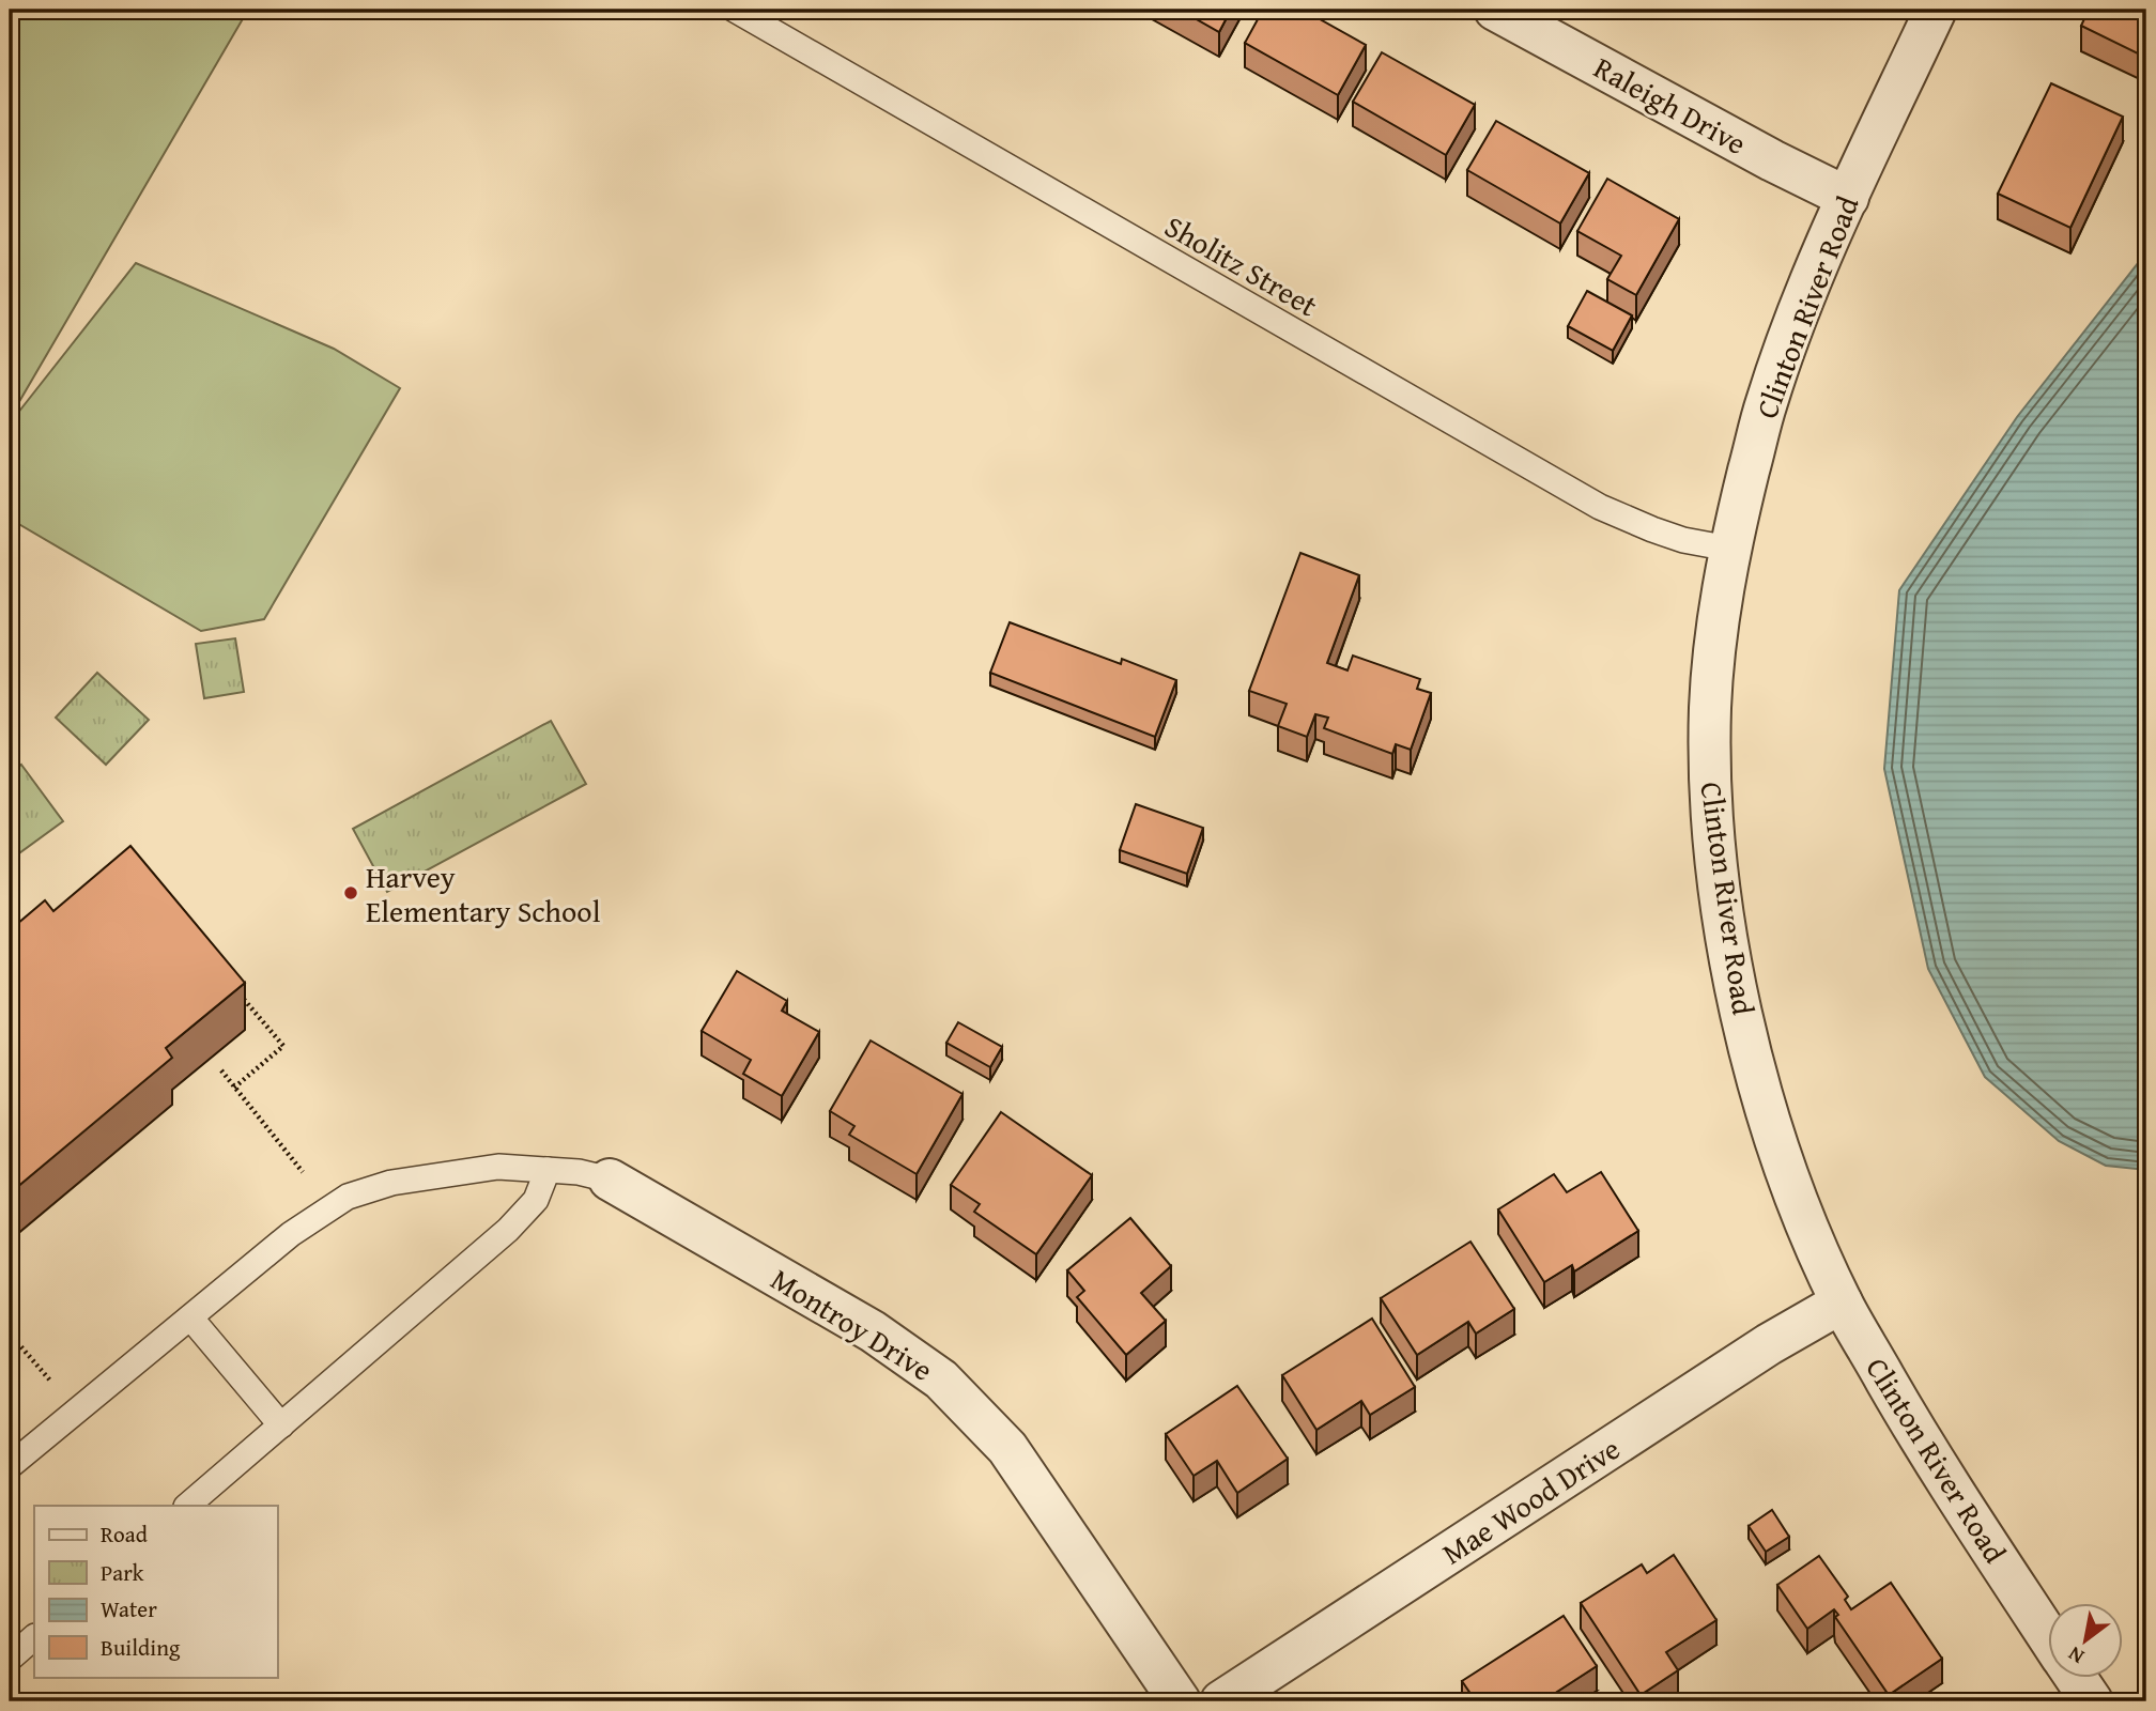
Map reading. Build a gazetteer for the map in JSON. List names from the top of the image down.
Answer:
{
  "streets": {
    "street": [
      "Raleigh Drive",
      "Clinton River Road",
      "Montroy Drive",
      "Mae Wood Drive"
    ],
    "lane": ["Sholitz Street"]
  },
  "crossings": [
    ["Raleigh Drive", "Clinton River Road"],
    ["Sholitz Street", "Clinton River Road"],
    ["Clinton River Road", "Mae Wood Drive"]
  ],
  "places": ["Harvey Elementary School"],
  "legend": [
    "Road",
    "Park",
    "Water",
    "Building"
  ],
  "north": "bottom left"
}
